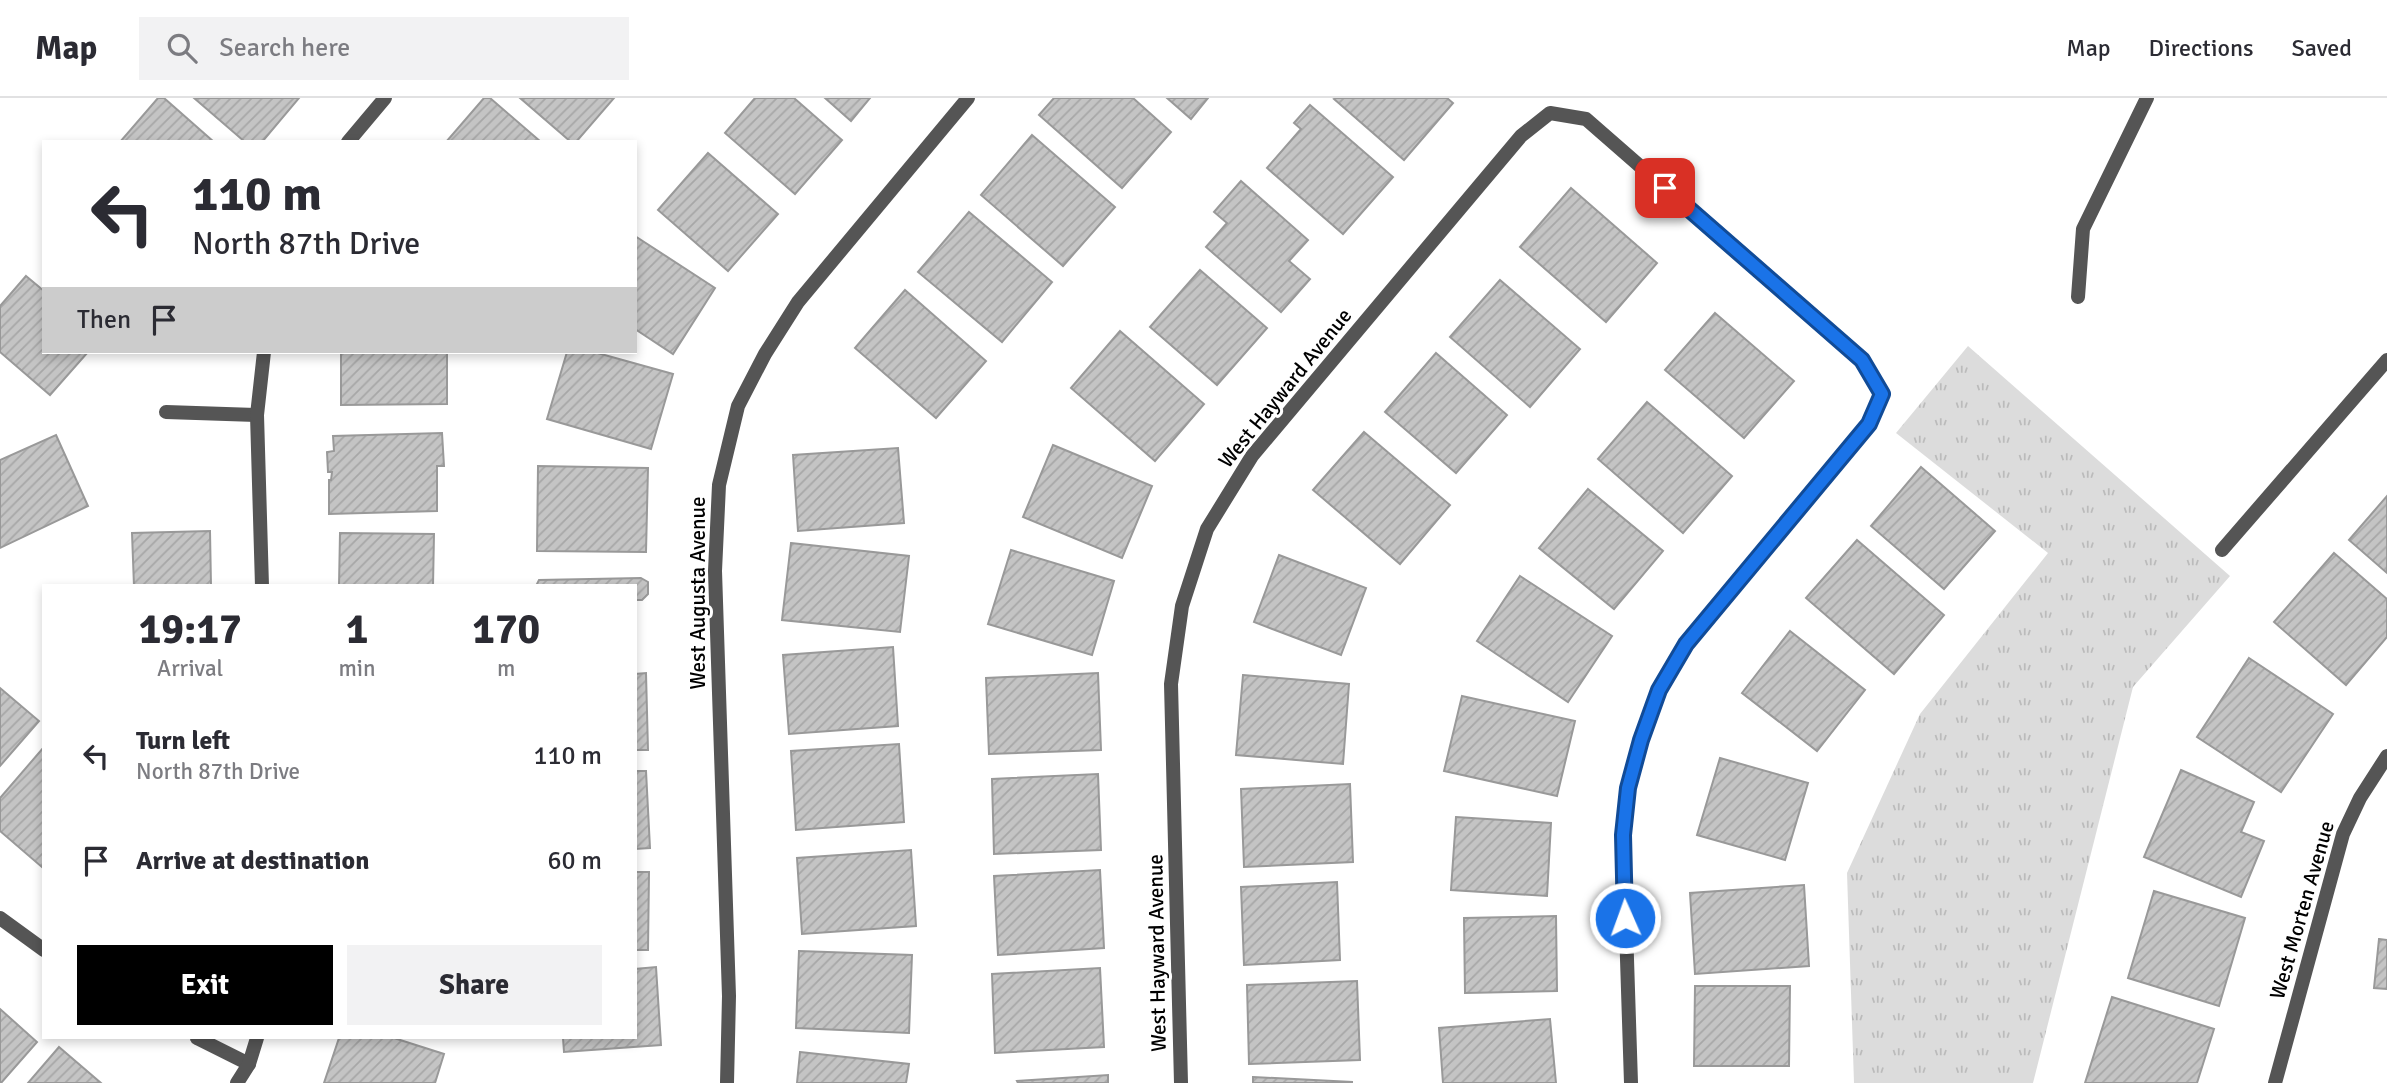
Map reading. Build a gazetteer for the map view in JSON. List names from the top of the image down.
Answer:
{
  "streets": {
    "street": ["West Hayward Avenue", "West Augusta Avenue", "West Morten Avenue"]
  },
  "page": {
    "header": "Map",
    "search": "Search here",
    "nav": ["Map", "Directions", "Saved"],
    "turn": ["110 m", "North 87th Drive"],
    "then": "Then",
    "eta": [
      "19:17",
      "Arrival",
      "1",
      "min",
      "170",
      "m"
    ],
    "list": [
      {
        "name": "Turn left",
        "note": "North 87th Drive",
        "value": "110 m"
      },
      {
        "name": "Arrive at destination",
        "value": "60 m"
      }
    ],
    "buttons": ["Exit", "Share"]
  }
}
